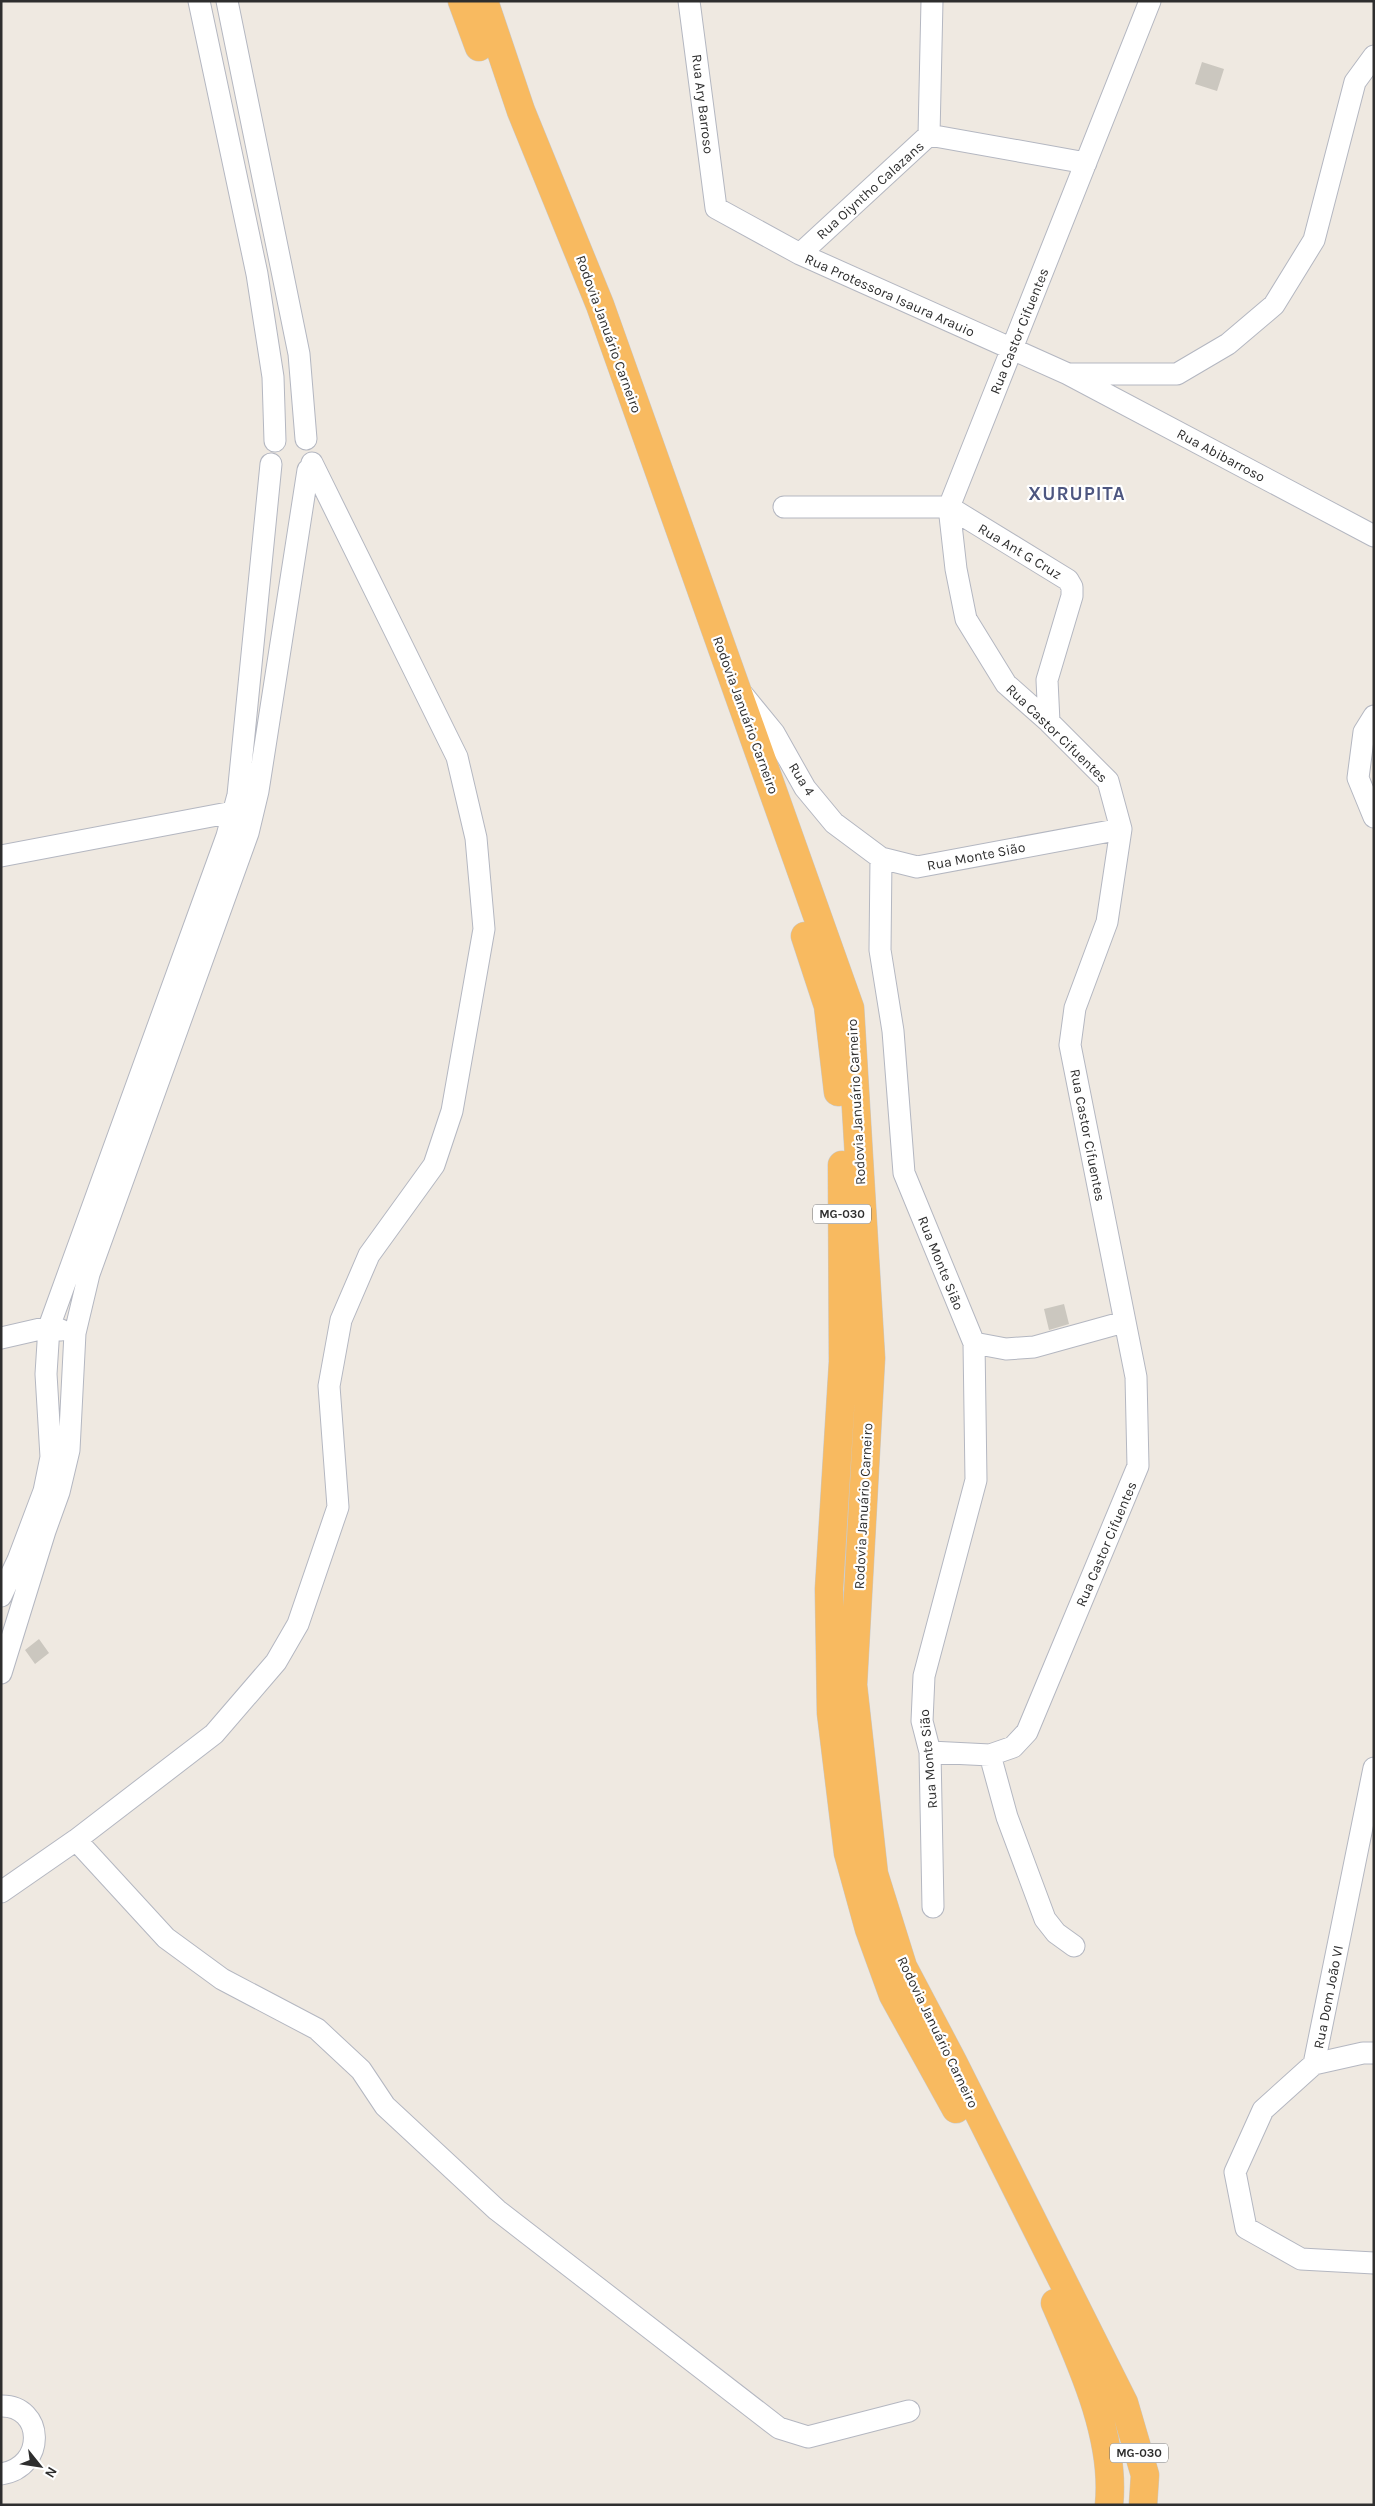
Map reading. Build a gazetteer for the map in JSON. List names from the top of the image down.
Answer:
{
  "streets": {
    "highway": ["Rodovia Januário Carneiro", "MG-030"],
    "street": [
      "Rua Ary Barroso",
      "Rua Oiyntho Calazans",
      "Rua Protessora Isaura Arauio",
      "Rua Castor Cifuentes",
      "Rua Abibarroso",
      "Rua Ant G Cruz",
      "Rua 4",
      "Rua Monte Sião",
      "Rua Dom João VI"
    ]
  },
  "crossings": [
    ["Rua Ary Barroso", "Rua Protessora Isaura Arauio"],
    ["Rua Oiyntho Calazans", "Rua Protessora Isaura Arauio"],
    ["Rua Protessora Isaura Arauio", "Rua Castor Cifuentes"],
    ["Rua Protessora Isaura Arauio", "Rua Abibarroso"],
    ["Rua Castor Cifuentes", "Rua Ant G Cruz"],
    ["Rua Castor Cifuentes", "Rua Monte Sião"],
    ["Rodovia Januário Carneiro", "Rua 4"],
    ["Rua 4", "Rua Monte Sião"]
  ],
  "districts": ["XURUPITA"],
  "north": "bottom right"
}
